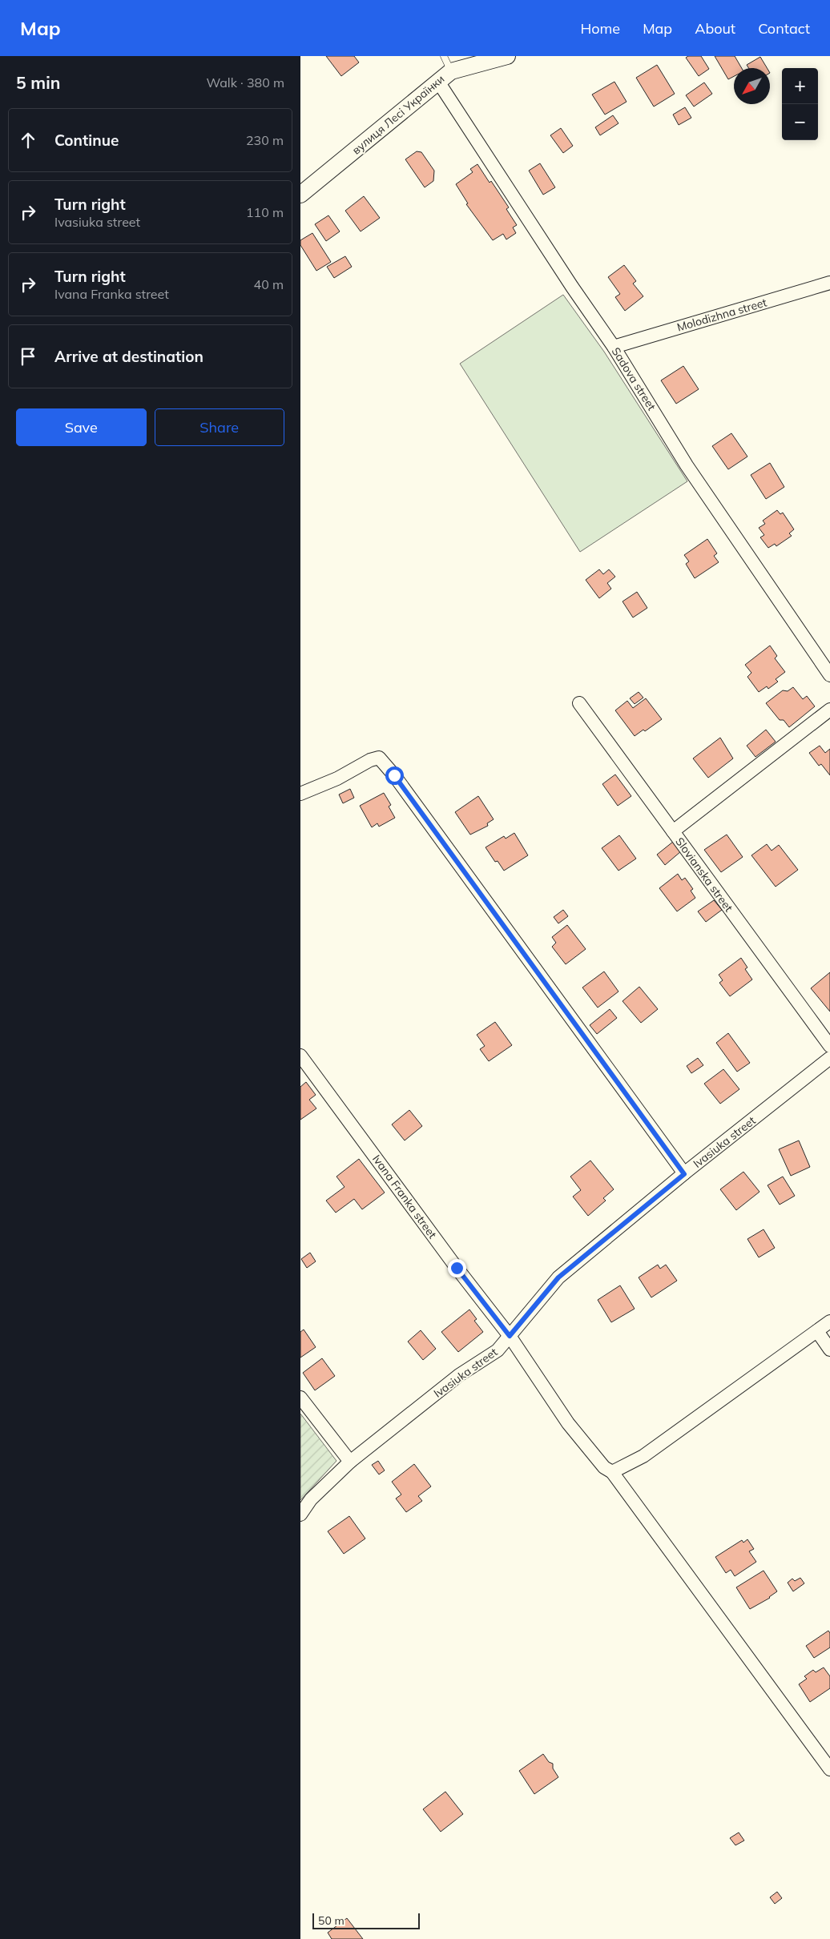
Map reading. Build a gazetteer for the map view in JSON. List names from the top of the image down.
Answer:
{
  "streets": {
    "street": [
      "вулиця Лесі Українки",
      "Molodizhna street",
      "Sadova street",
      "Slovianska street",
      "Ivasiuka street",
      "Ivana Franka street"
    ]
  },
  "crossings": [
    ["вулиця Лесі Українки", "Sadova street"],
    ["Molodizhna street", "Sadova street"],
    ["Ivasiuka street", "Ivana Franka street"]
  ],
  "scale_bar": "50 m",
  "north": "bottom left",
  "page": {
    "header": "Map",
    "nav": [
      "Home",
      "Map",
      "About",
      "Contact"
    ],
    "heading": ["5 min", "Walk · 380 m"],
    "map_buttons": ["+", "−"],
    "list": [
      ["Continue", "230 m"],
      ["Turn right", "Ivasiuka street", "110 m"],
      ["Turn right", "Ivana Franka street", "40 m"],
      "Arrive at destination"
    ],
    "buttons": ["Save", "Share"],
    "scale": "50 m"
  }
}
